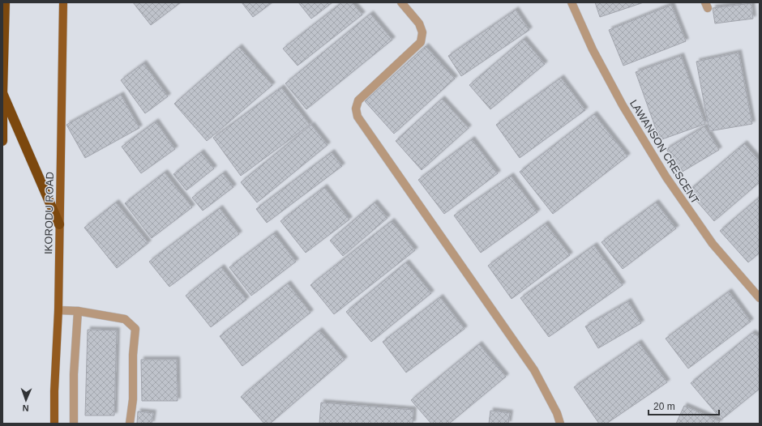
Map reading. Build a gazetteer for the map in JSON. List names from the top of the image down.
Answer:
{
  "streets": {
    "main road": ["IKORODU ROAD"],
    "street": ["LAWANSON CRESCENT"]
  },
  "scale_bar": "20 m",
  "north": "bottom"
}
